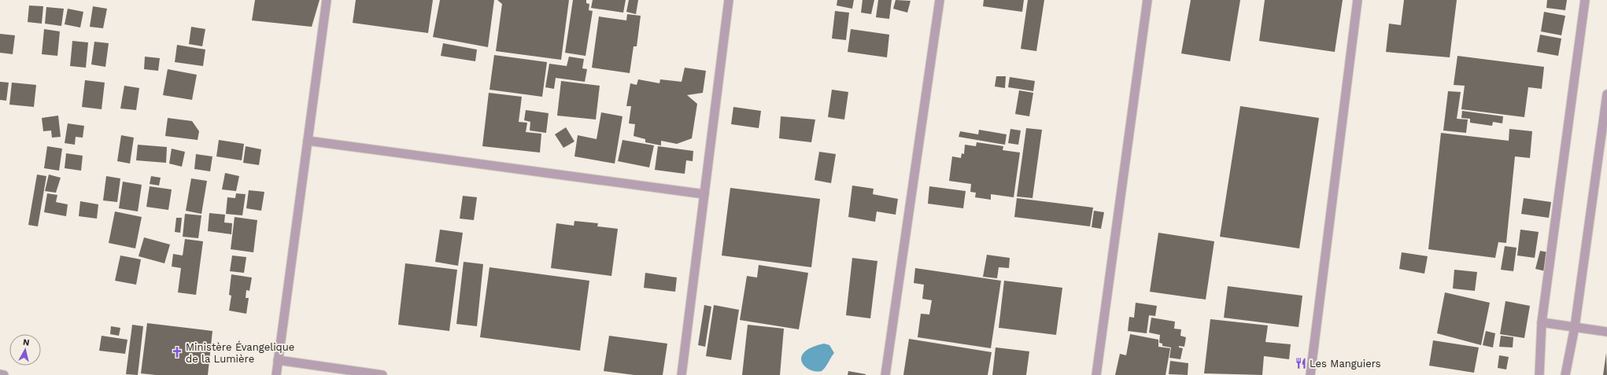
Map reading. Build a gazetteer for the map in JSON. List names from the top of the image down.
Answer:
{
  "places": {
    "church": ["Ministère Évangelique de la Lumière"],
    "restaurant": ["Les Manguiers"]
  },
  "north": "top"
}
